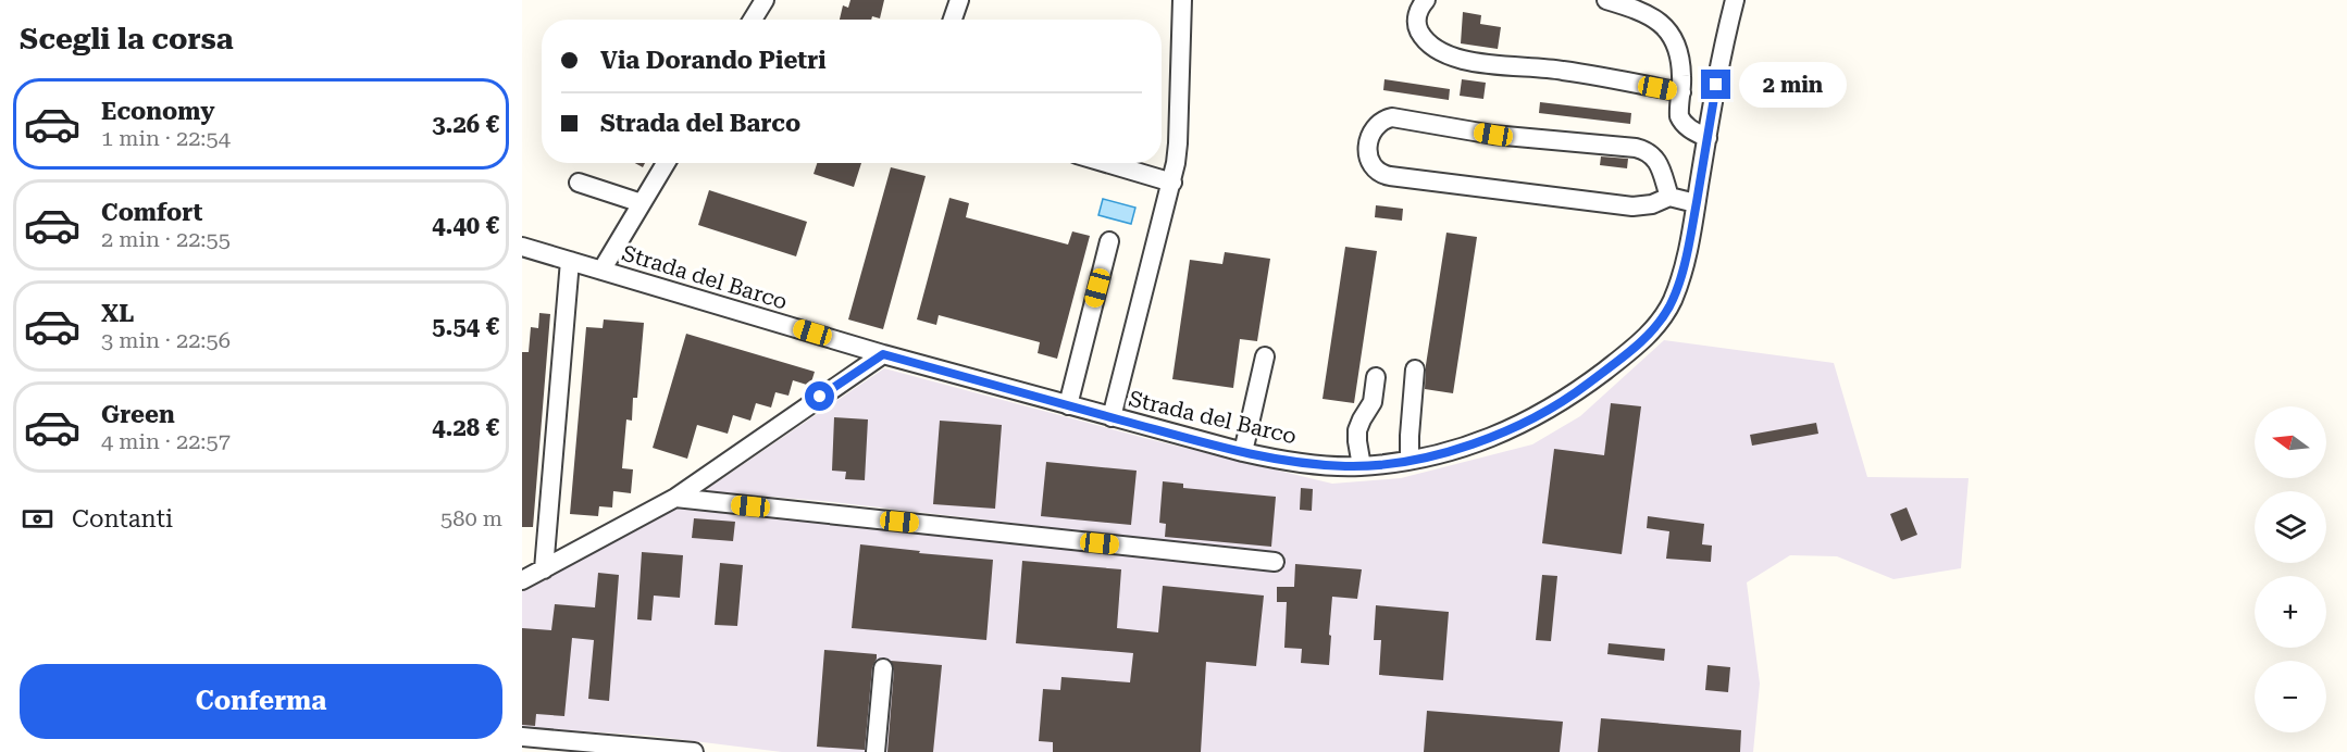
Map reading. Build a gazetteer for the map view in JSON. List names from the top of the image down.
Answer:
{
  "streets": {
    "street": ["Strada del Barco"]
  },
  "north": "left",
  "page": {
    "heading": "Scegli la corsa",
    "banner": ["Via Dorando Pietri", "Strada del Barco"],
    "bubble": "2 min",
    "list": [
      {
        "name": "Economy",
        "note": "1 min · 22:54",
        "value": "3.26 €"
      },
      {
        "name": "Comfort",
        "note": "2 min · 22:55",
        "value": "4.40 €"
      },
      {
        "name": "XL",
        "note": "3 min · 22:56",
        "value": "5.54 €"
      },
      {
        "name": "Green",
        "note": "4 min · 22:57",
        "value": "4.28 €"
      }
    ],
    "map_buttons": ["+", "−"],
    "pay": ["Contanti", "580 m"],
    "buttons": "Conferma"
  }
}
